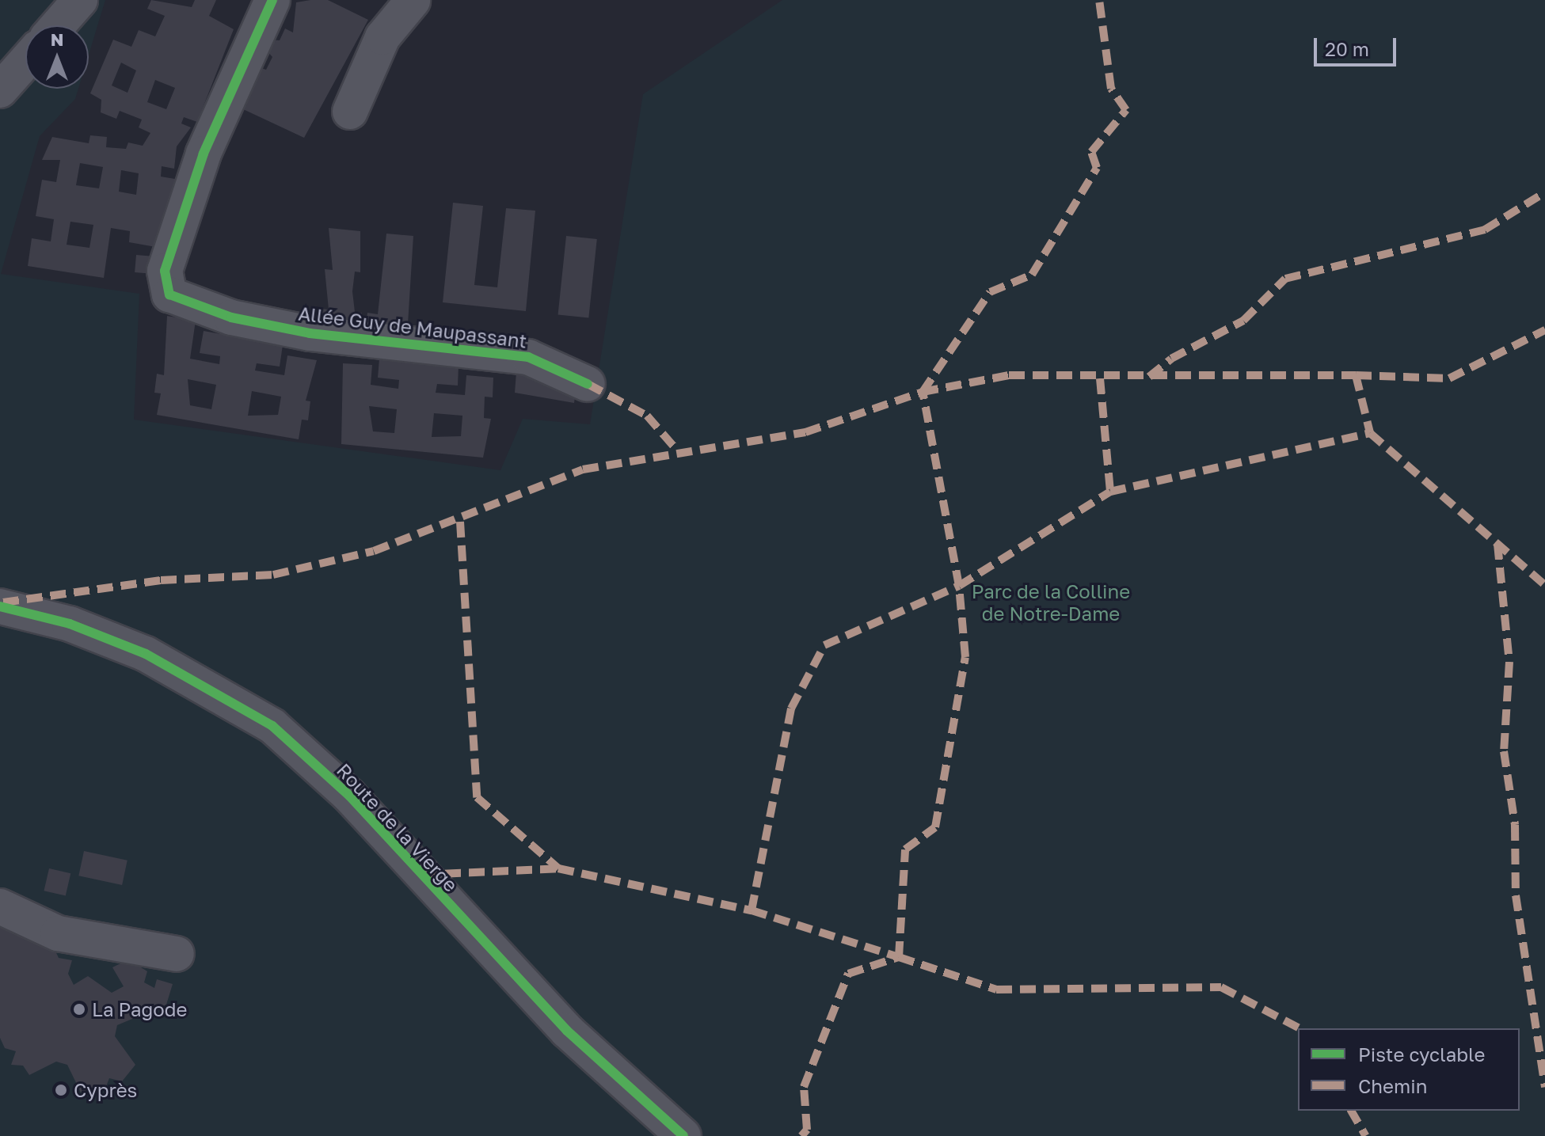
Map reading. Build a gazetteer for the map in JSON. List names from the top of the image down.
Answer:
{
  "streets": {
    "street": ["Allée Guy de Maupassant", "Route de la Vierge"]
  },
  "parks": ["Parc de la Colline de Notre-Dame"],
  "places": ["La Pagode", "Cyprès"],
  "legend": ["Piste cyclable", "Chemin"],
  "scale_bar": "20 m",
  "north": "top"
}
